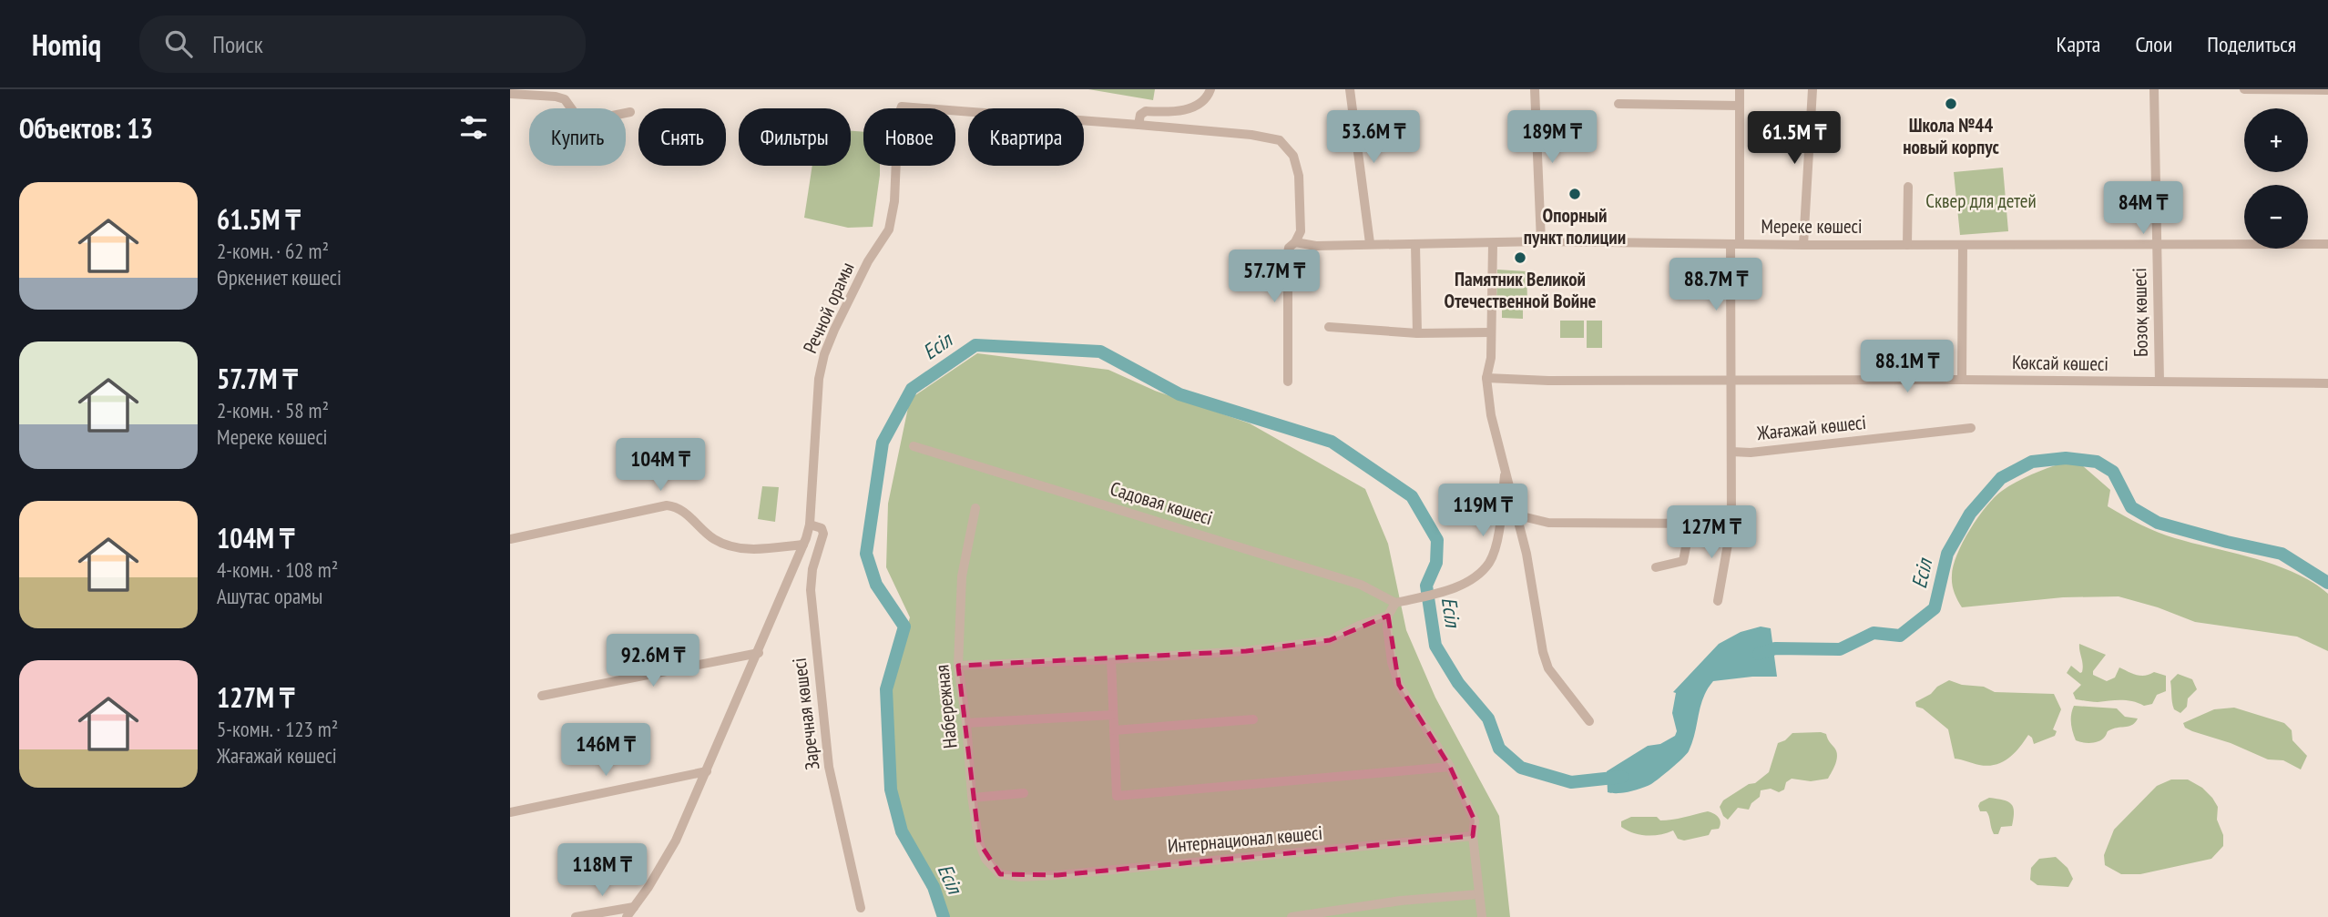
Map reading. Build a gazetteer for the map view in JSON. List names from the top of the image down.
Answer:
{
  "streets": {
    "street": [
      "Мереке көшесі",
      "Речной орамы",
      "Бозоқ көшесі",
      "Көксай көшесі",
      "Жағажай көшесі",
      "Садовая көшесі",
      "Набережная",
      "Заречная көшесі",
      "Интернационал көшесі"
    ]
  },
  "crossings": [
    ["Мереке көшесі", "Речной орамы"],
    ["Мереке көшесі", "Бозоқ көшесі"],
    ["Мереке көшесі", "Жағажай көшесі"],
    ["Речной орамы", "Заречная көшесі"],
    ["Бозоқ көшесі", "Көксай көшесі"],
    ["Көксай көшесі", "Жағажай көшесі"],
    ["Набережная", "Интернационал көшесі"]
  ],
  "water": ["Есіл"],
  "parks": ["Сквер для детей"],
  "places": ["Школа №44 новый корпус", "Опорный пункт полиции", "Памятник Великой Отечественной Войне"],
  "page": {
    "header": "Homiq",
    "search": "Поиск",
    "nav": ["Карта", "Слои", "Поделиться"],
    "heading": "Объектов: 13",
    "map_buttons": ["+", "−"],
    "chip": [
      "Купить",
      "Снять",
      "Фильтры",
      "Новое",
      "Квартира"
    ],
    "price": [
      "53.6M ₸",
      "189M ₸",
      "61.5M ₸",
      "84M ₸",
      "57.7M ₸",
      "88.7M ₸",
      "88.1M ₸",
      "104M ₸",
      "119M ₸",
      "127M ₸",
      "92.6M ₸",
      "146M ₸",
      "118M ₸"
    ],
    "list": [
      {
        "name": "61.5M ₸",
        "note": "2-комн. · 62 m² · Өркениет көшесі"
      },
      {
        "name": "57.7M ₸",
        "note": "2-комн. · 58 m² · Мереке көшесі"
      },
      {
        "name": "104M ₸",
        "note": "4-комн. · 108 m² · Ашутас орамы"
      },
      {
        "name": "127M ₸",
        "note": "5-комн. · 123 m² · Жағажай көшесі"
      }
    ]
  }
}
